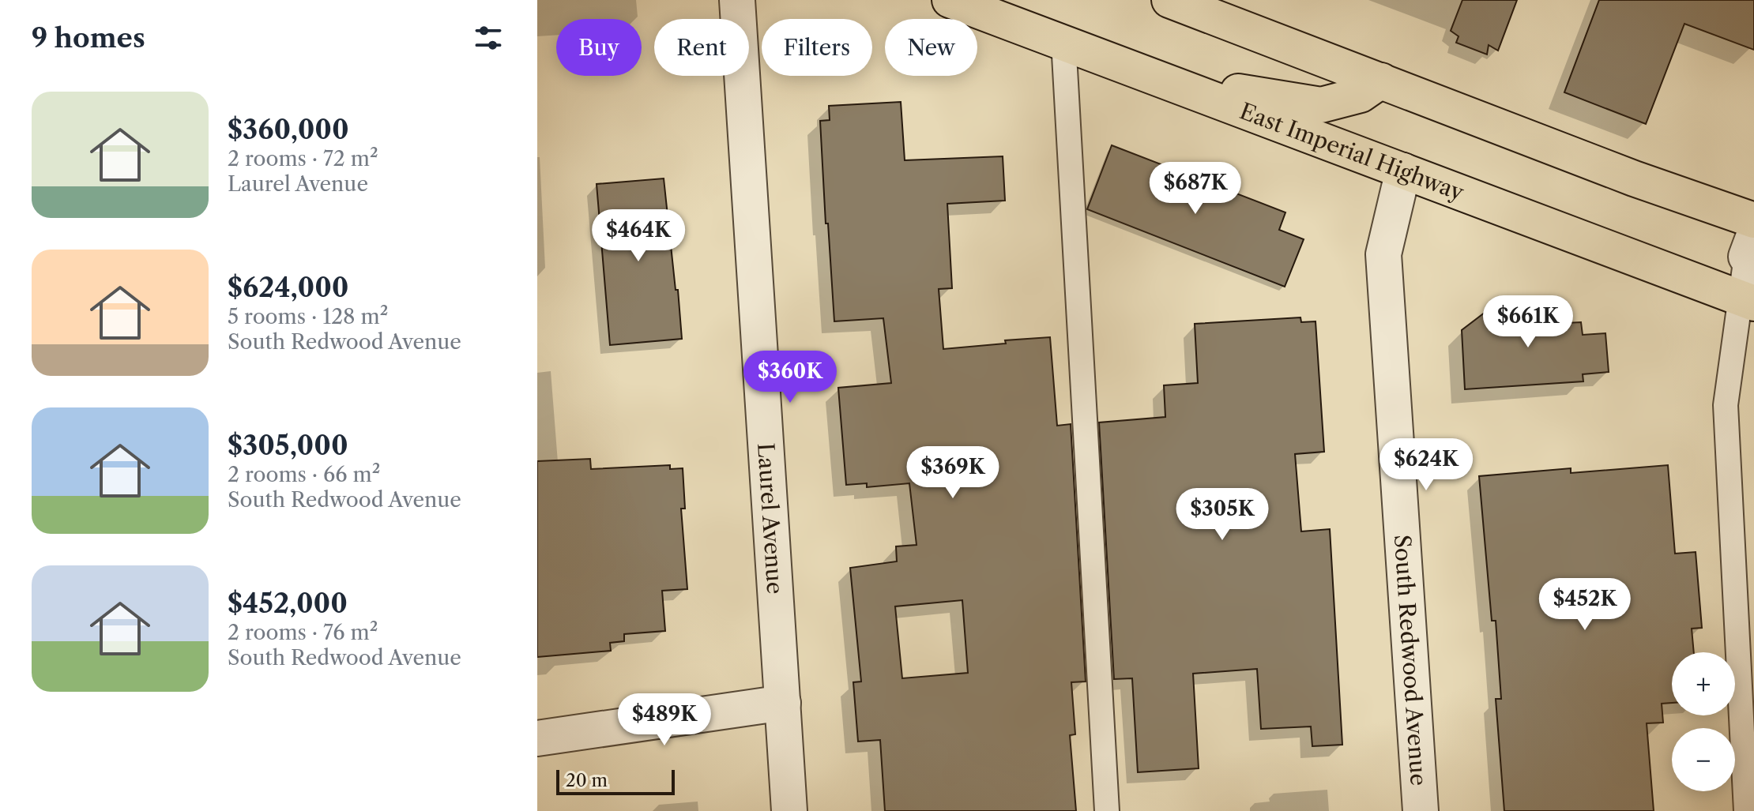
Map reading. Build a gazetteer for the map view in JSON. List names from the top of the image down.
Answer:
{
  "streets": {
    "main road": ["East Imperial Highway"],
    "street": ["Laurel Avenue", "South Redwood Avenue"]
  },
  "crossings": [
    ["East Imperial Highway", "South Redwood Avenue"]
  ],
  "scale_bar": "20 m",
  "page": {
    "heading": "9 homes",
    "chip": [
      "Buy",
      "Rent",
      "Filters",
      "New"
    ],
    "list": [
      {
        "name": "$360,000",
        "note": "2 rooms · 72 m² · Laurel Avenue"
      },
      {
        "name": "$624,000",
        "note": "5 rooms · 128 m² · South Redwood Avenue"
      },
      {
        "name": "$305,000",
        "note": "2 rooms · 66 m² · South Redwood Avenue"
      },
      {
        "name": "$452,000",
        "note": "2 rooms · 76 m² · South Redwood Avenue"
      }
    ],
    "price": [
      "$687K",
      "$464K",
      "$661K",
      "$360K",
      "$624K",
      "$369K",
      "$305K",
      "$452K",
      "$489K"
    ],
    "map_buttons": ["+", "−"],
    "scale": "20 m"
  }
}
